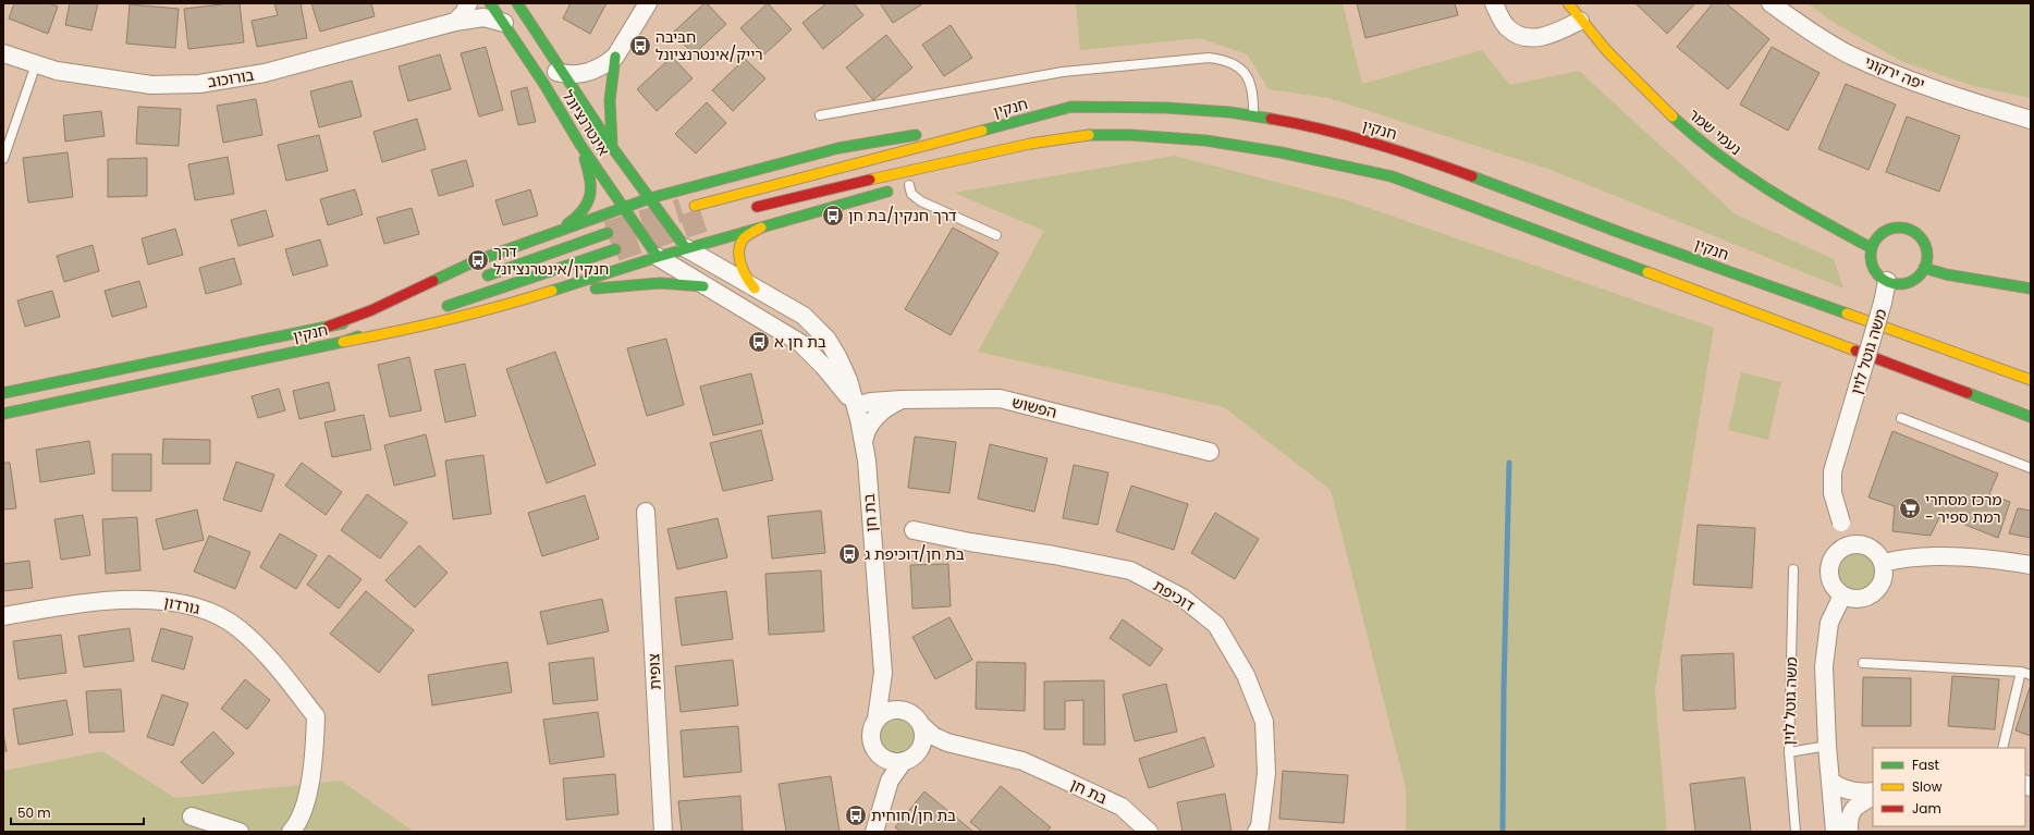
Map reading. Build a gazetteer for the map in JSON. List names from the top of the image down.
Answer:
{
  "streets": {
    "main road": ["חנקין", "אינטרנציונל", "נעמי שמר"],
    "street": [
      "יפה ירקוני",
      "בורוכוב",
      "משה גוטל לוין",
      "הפשוש",
      "בת חן",
      "דוכיפת",
      "גורדון",
      "צופית"
    ]
  },
  "crossings": [
    ["בורוכוב", "אינטרנציונל"],
    ["אינטרנציונל", "בת חן"],
    ["נעמי שמר", "משה גוטל לוין"],
    ["הפשוש", "בת חן"]
  ],
  "places": {
    "bus stop": [
      "חביבה רייק/אינטרנציונל",
      "דרך חנקין/בת חן",
      "דרך חנקין/אינטרנציונל",
      "בת חן א",
      "בת חן/דוכיפת ג",
      "בת חן/חוחית"
    ],
    "supermarket": ["מרכז מסחרי - רמת ספיר"]
  },
  "legend": ["Fast", "Slow", "Jam"],
  "scale_bar": "50 m"
}
